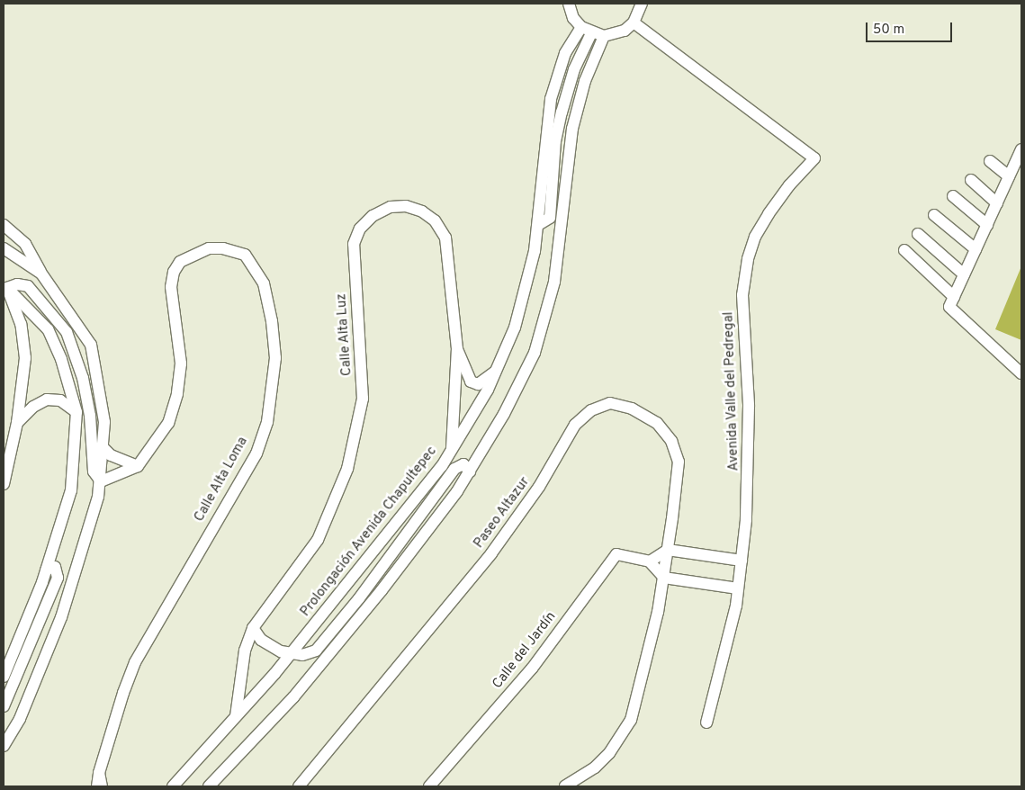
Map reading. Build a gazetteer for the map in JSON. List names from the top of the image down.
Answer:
{
  "streets": {
    "street": [
      "Calle Alta Luz",
      "Avenida Valle del Pedregal",
      "Calle Alta Loma",
      "Paseo Altazur",
      "Prolongación Avenida Chapultepec",
      "Calle del Jardín"
    ]
  },
  "crossings": [
    ["Calle Alta Luz", "Prolongación Avenida Chapultepec"]
  ],
  "scale_bar": "50 m"
}
